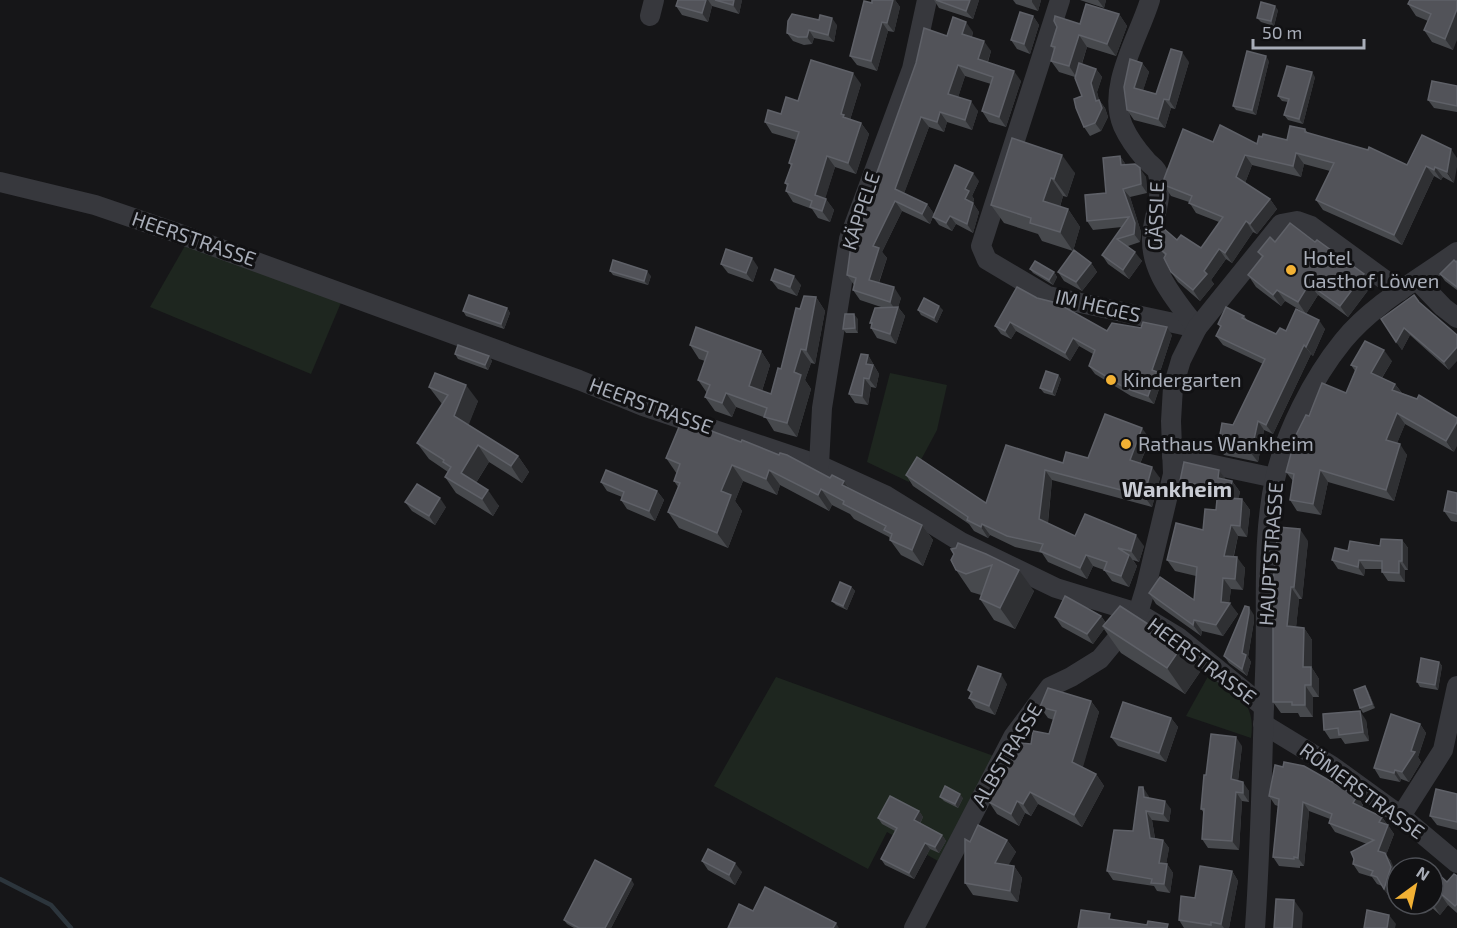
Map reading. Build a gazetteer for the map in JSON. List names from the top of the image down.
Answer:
{
  "streets": {
    "street": [
      "KÄPPELE",
      "GÄSSLE",
      "HEERSTRASSE",
      "IM HEGES",
      "HAUPTSTRASSE",
      "ALBSTRASSE",
      "RÖMERSTRASSE"
    ]
  },
  "crossings": [
    ["KÄPPELE", "HEERSTRASSE"],
    ["GÄSSLE", "IM HEGES"],
    ["HEERSTRASSE", "HAUPTSTRASSE"],
    ["HEERSTRASSE", "ALBSTRASSE"],
    ["HEERSTRASSE", "RÖMERSTRASSE"],
    ["HAUPTSTRASSE", "RÖMERSTRASSE"]
  ],
  "districts": ["Wankheim"],
  "places": ["Hotel Gasthof Löwen", "Kindergarten", "Rathaus Wankheim"],
  "scale_bar": "50 m",
  "north": "top right"
}
